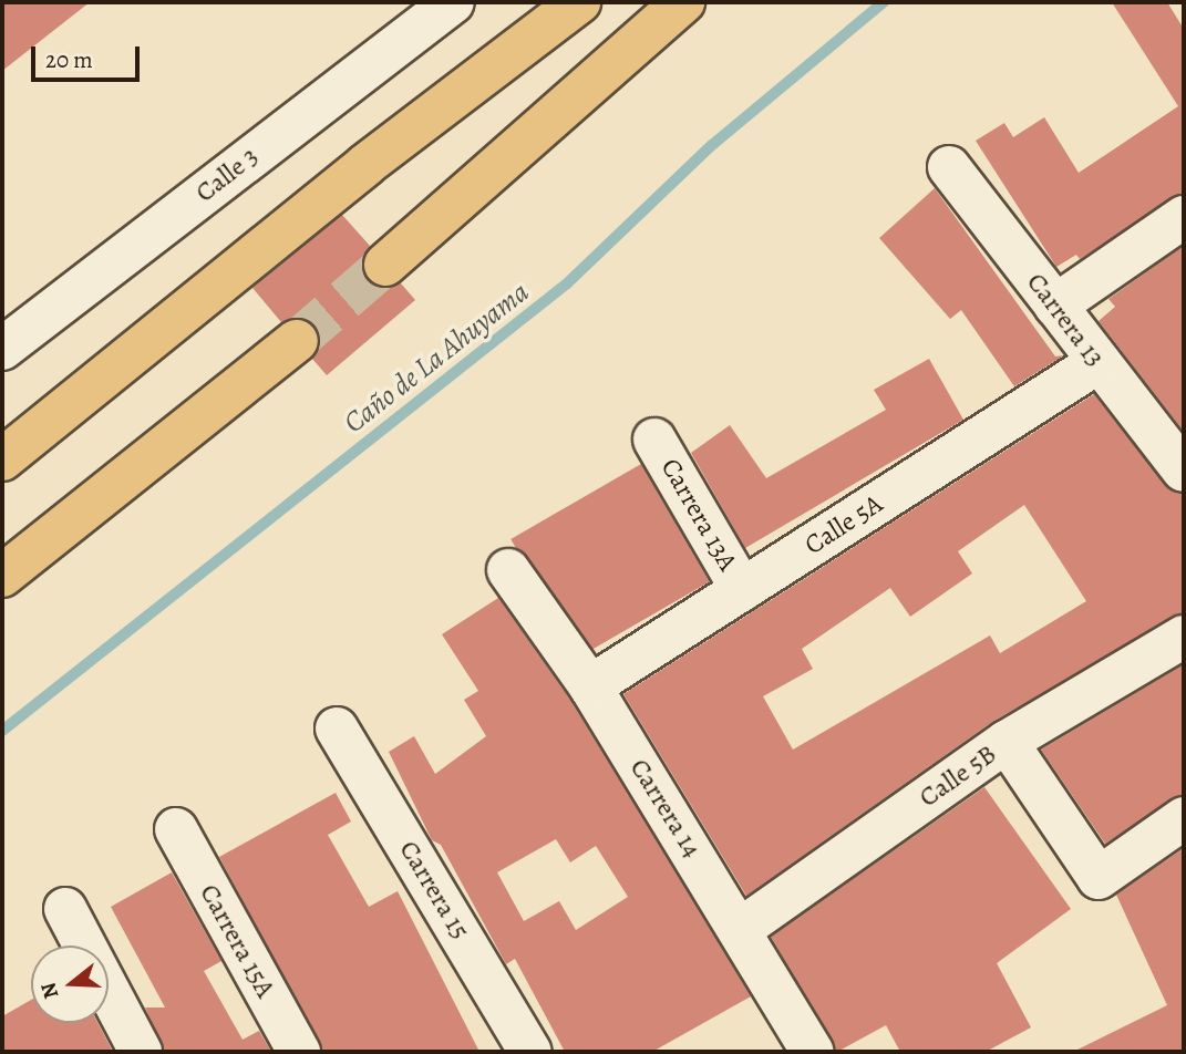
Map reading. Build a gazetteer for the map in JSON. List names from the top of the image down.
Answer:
{
  "streets": {
    "street": [
      "Calle 3",
      "Carrera 13",
      "Carrera 13A",
      "Calle 5A",
      "Calle 5B",
      "Carrera 14",
      "Carrera 15",
      "Carrera 15A"
    ]
  },
  "crossings": [
    ["Carrera 13", "Calle 5A"],
    ["Carrera 13A", "Calle 5A"],
    ["Calle 5A", "Carrera 14"],
    ["Calle 5B", "Carrera 14"]
  ],
  "water": ["Caño de La Ahuyama"],
  "scale_bar": "20 m",
  "north": "left"
}
